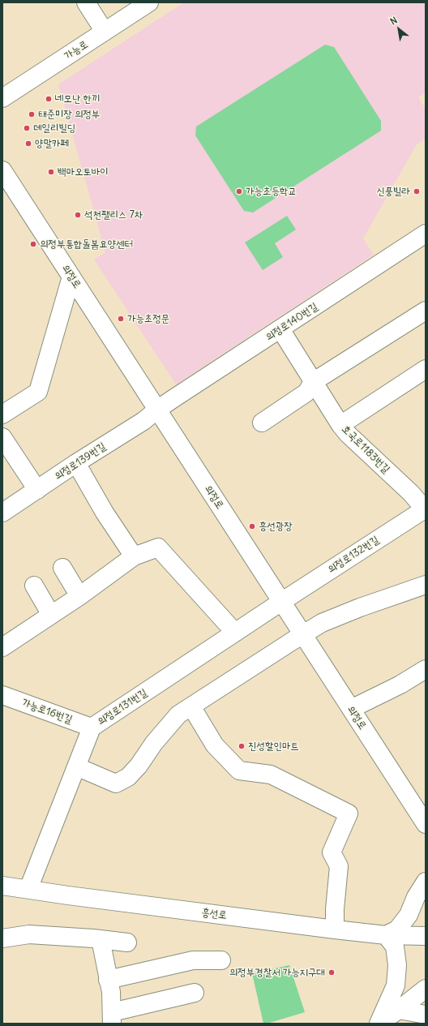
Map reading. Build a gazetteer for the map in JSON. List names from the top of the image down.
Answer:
{
  "streets": {
    "street": [
      "가능로",
      "의정로",
      "의정로140번길",
      "호국로1183번길",
      "의정로139번길",
      "의정로132번길",
      "의정로131번길",
      "가능로16번길",
      "흥선로"
    ]
  },
  "crossings": [
    ["의정로", "의정로140번길"],
    ["의정로", "의정로139번길"],
    ["의정로", "의정로132번길"],
    ["의정로", "의정로131번길"],
    ["의정로140번길", "호국로1183번길"],
    ["의정로140번길", "의정로139번길"],
    ["호국로1183번길", "의정로132번길"],
    ["의정로132번길", "의정로131번길"],
    ["의정로131번길", "가능로16번길"],
    ["의정로131번길", "흥선로"]
  ],
  "places": [
    "네모난 한끼",
    "태준미장 의정부",
    "데일리빌딩",
    "양말카페",
    "백마오토바이",
    "가능초등학교",
    "신풍빌라",
    "석천팰리스 7차",
    "의정부통합돌봄요양센터",
    "가능초정문",
    "흥선광장",
    "진성할인마트",
    "의정부경찰서 가능지구대"
  ],
  "north": "top left"
}
